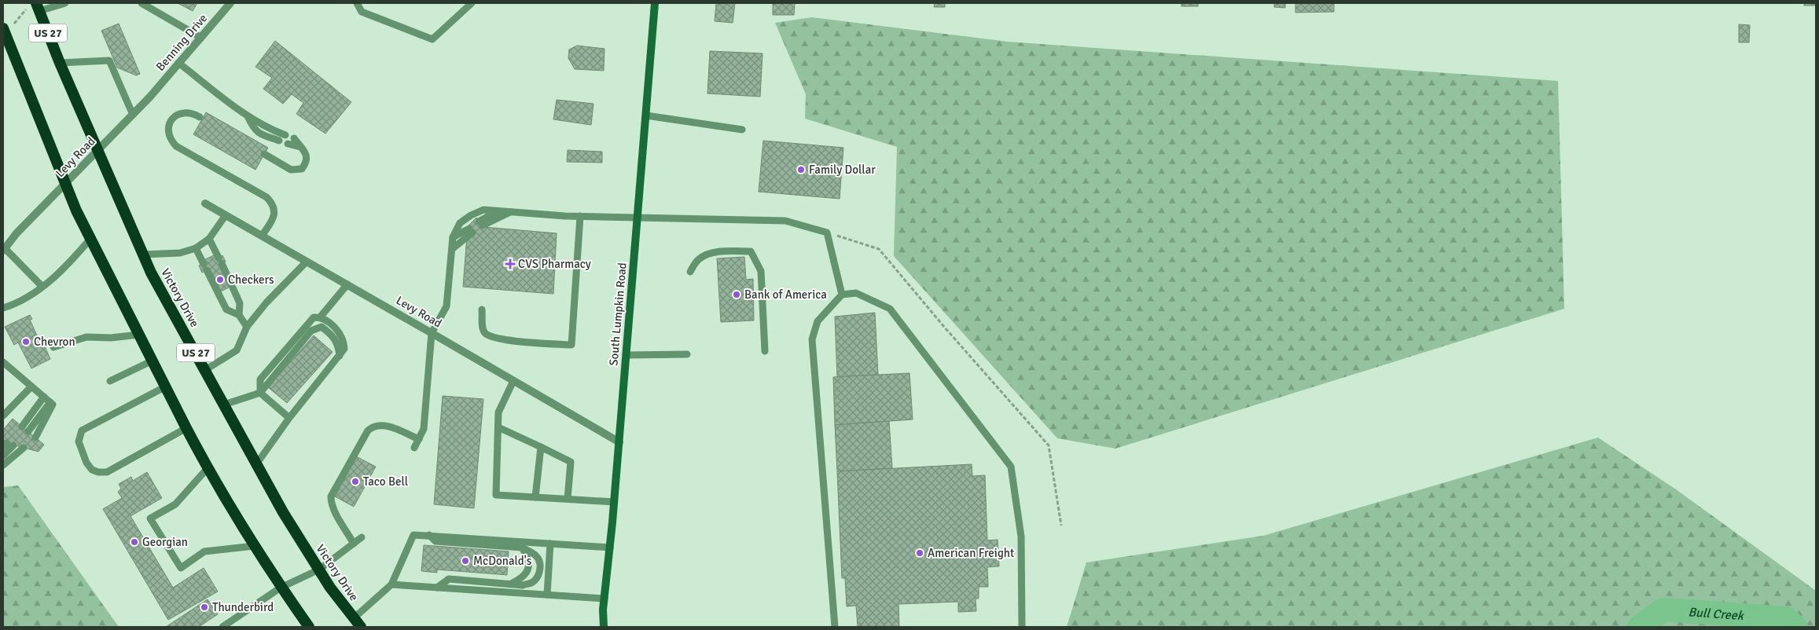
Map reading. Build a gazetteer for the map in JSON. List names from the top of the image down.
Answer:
{
  "streets": {
    "highway": ["US 27", "Victory Drive"],
    "main road": ["South Lumpkin Road"],
    "street": ["Benning Drive", "Levy Road"]
  },
  "crossings": [
    ["Benning Drive", "Levy Road"],
    ["Levy Road", "Victory Drive"],
    ["Levy Road", "South Lumpkin Road"]
  ],
  "water": ["Bull Creek"],
  "places": {
    "other": [
      "Family Dollar",
      "Checkers",
      "Bank of America",
      "Chevron",
      "Taco Bell",
      "Georgian",
      "American Freight",
      "McDonald's",
      "Thunderbird"
    ],
    "health": ["CVS Pharmacy"]
  }
}
